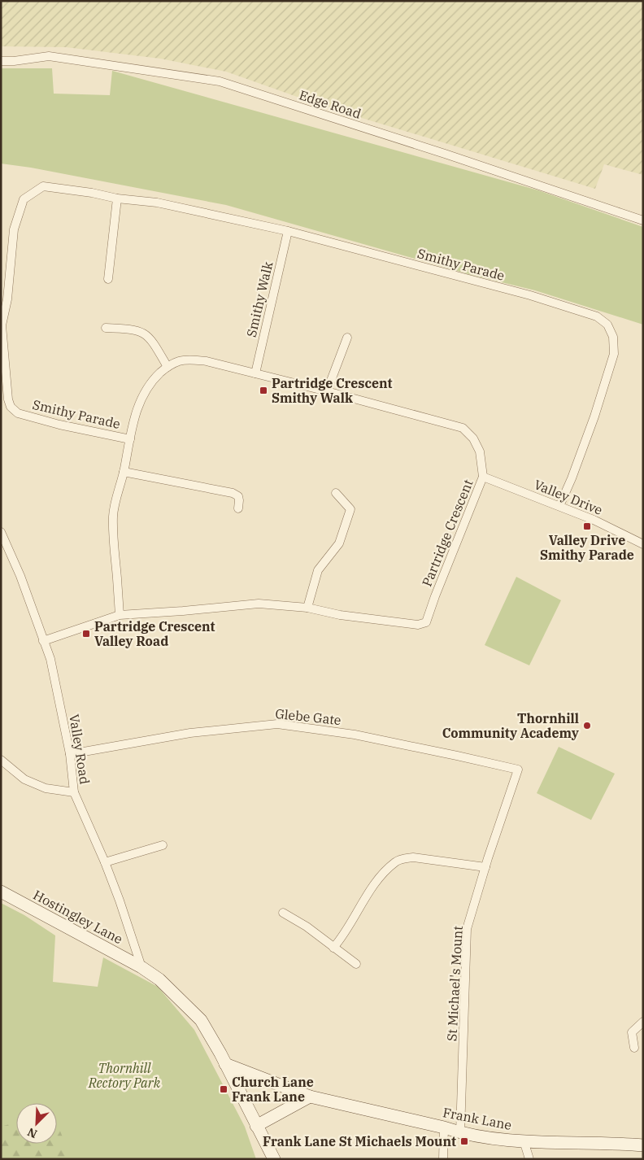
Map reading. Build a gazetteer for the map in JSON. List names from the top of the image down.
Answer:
{
  "streets": {
    "street": [
      "Edge Road",
      "Smithy Parade",
      "Smithy Walk",
      "Valley Drive",
      "Partridge Crescent",
      "Glebe Gate",
      "Valley Road",
      "Hostingley Lane",
      "St Michael's Mount",
      "Frank Lane"
    ]
  },
  "crossings": [
    ["Smithy Parade", "Smithy Walk"],
    ["Smithy Parade", "Valley Drive"],
    ["Smithy Parade", "Partridge Crescent"],
    ["Smithy Walk", "Partridge Crescent"],
    ["Valley Drive", "Partridge Crescent"],
    ["Partridge Crescent", "Valley Road"],
    ["Glebe Gate", "Valley Road"],
    ["Glebe Gate", "St Michael's Mount"],
    ["Valley Road", "Hostingley Lane"],
    ["Hostingley Lane", "Frank Lane"],
    ["St Michael's Mount", "Frank Lane"]
  ],
  "parks": ["Thornhill Rectory Park"],
  "places": {
    "transit": [
      "Partridge Crescent Smithy Walk",
      "Valley Drive Smithy Parade",
      "Partridge Crescent Valley Road",
      "Church Lane Frank Lane",
      "Frank Lane St Michaels Mount"
    ],
    "other": ["Thornhill Community Academy"]
  },
  "north": "bottom left"
}
